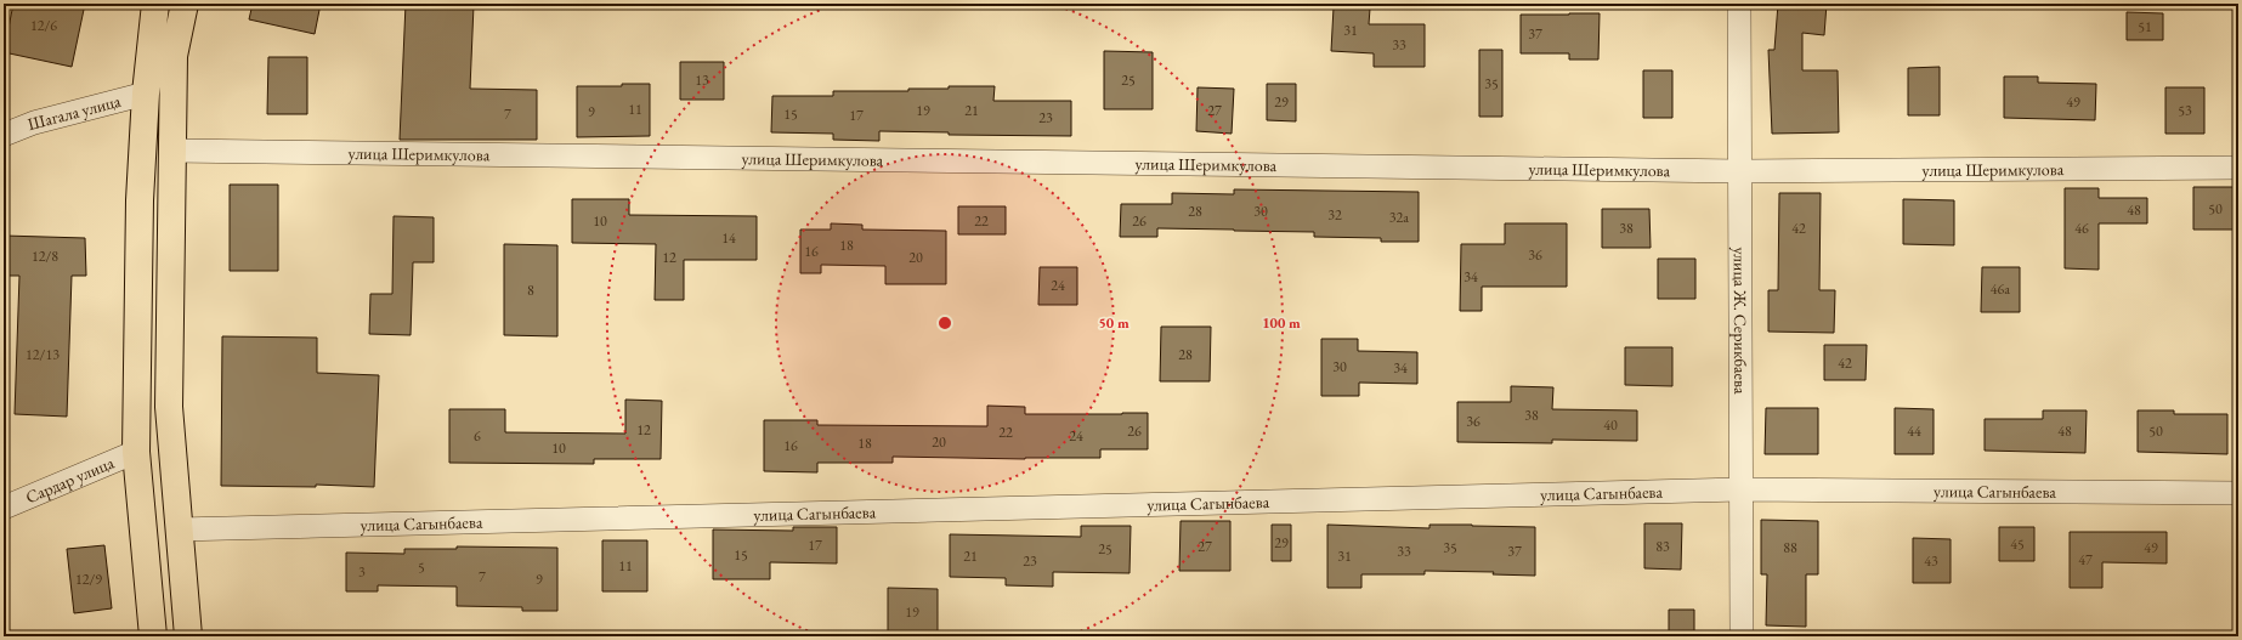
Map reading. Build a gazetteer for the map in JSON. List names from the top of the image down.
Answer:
{
  "streets": {
    "street": [
      "Шагала улица",
      "улица Шеримкулова",
      "улица Ж. Серикбаева",
      "Сардар улица",
      "улица Сагынбаева"
    ]
  },
  "crossings": [
    ["улица Шеримкулова", "улица Ж. Серикбаева"],
    ["улица Ж. Серикбаева", "улица Сагынбаева"]
  ],
  "house_numbers": [
    "12/6",
    "51",
    "31",
    "37",
    "33",
    "13",
    "25",
    "35",
    "29",
    "49",
    "11",
    "19",
    "21",
    "27",
    "53",
    "9",
    "7",
    "15",
    "17",
    "23",
    "50",
    "48",
    "28",
    "30",
    "32",
    "32а",
    "10",
    "22",
    "26",
    "38",
    "42",
    "46",
    "14",
    "18",
    "16",
    "36",
    "12/8",
    "12",
    "20",
    "34",
    "24",
    "46а",
    "8",
    "12/13",
    "28",
    "42",
    "30",
    "34",
    "38",
    "36",
    "40",
    "12",
    "26",
    "44",
    "48",
    "50",
    "22",
    "6",
    "24",
    "20",
    "18",
    "16",
    "10",
    "29",
    "45",
    "17",
    "27",
    "83",
    "35",
    "88",
    "49",
    "25",
    "33",
    "37",
    "15",
    "21",
    "31",
    "47",
    "23",
    "43",
    "11",
    "5",
    "3",
    "7",
    "12/9",
    "9",
    "19"
  ],
  "rings": ["50 m", "100 m"]
}
